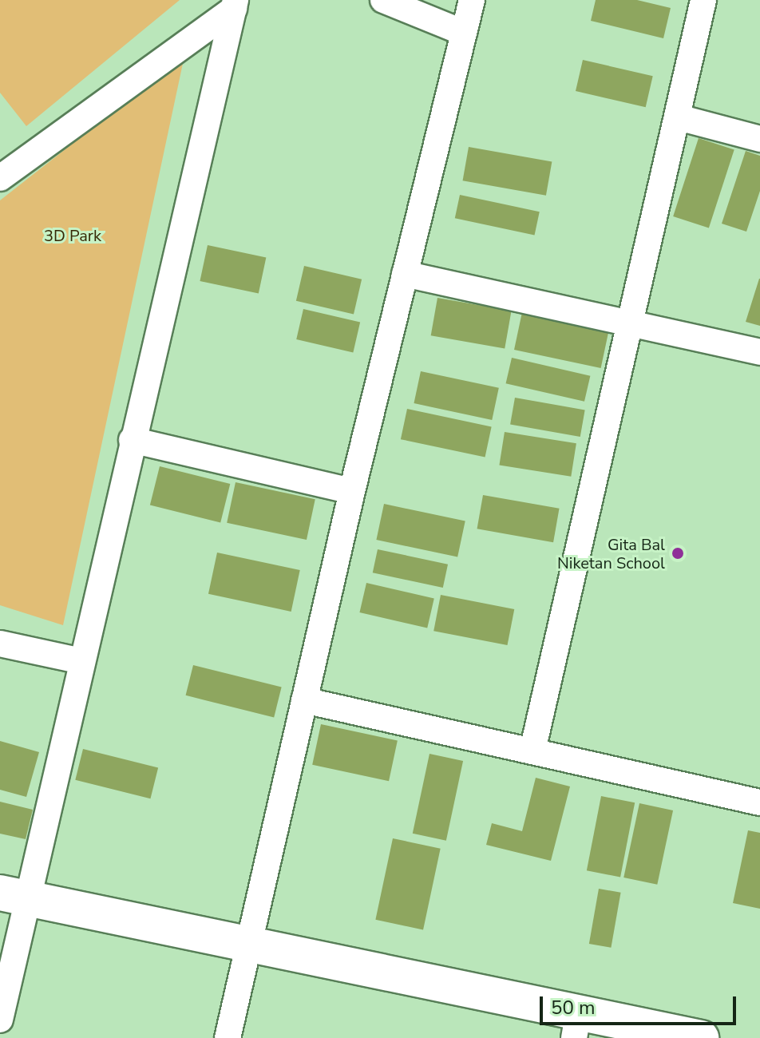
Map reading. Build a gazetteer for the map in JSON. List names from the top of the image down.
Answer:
{
  "parks": ["3D Park"],
  "places": ["Gita Bal Niketan School"],
  "scale_bar": "50 m"
}
